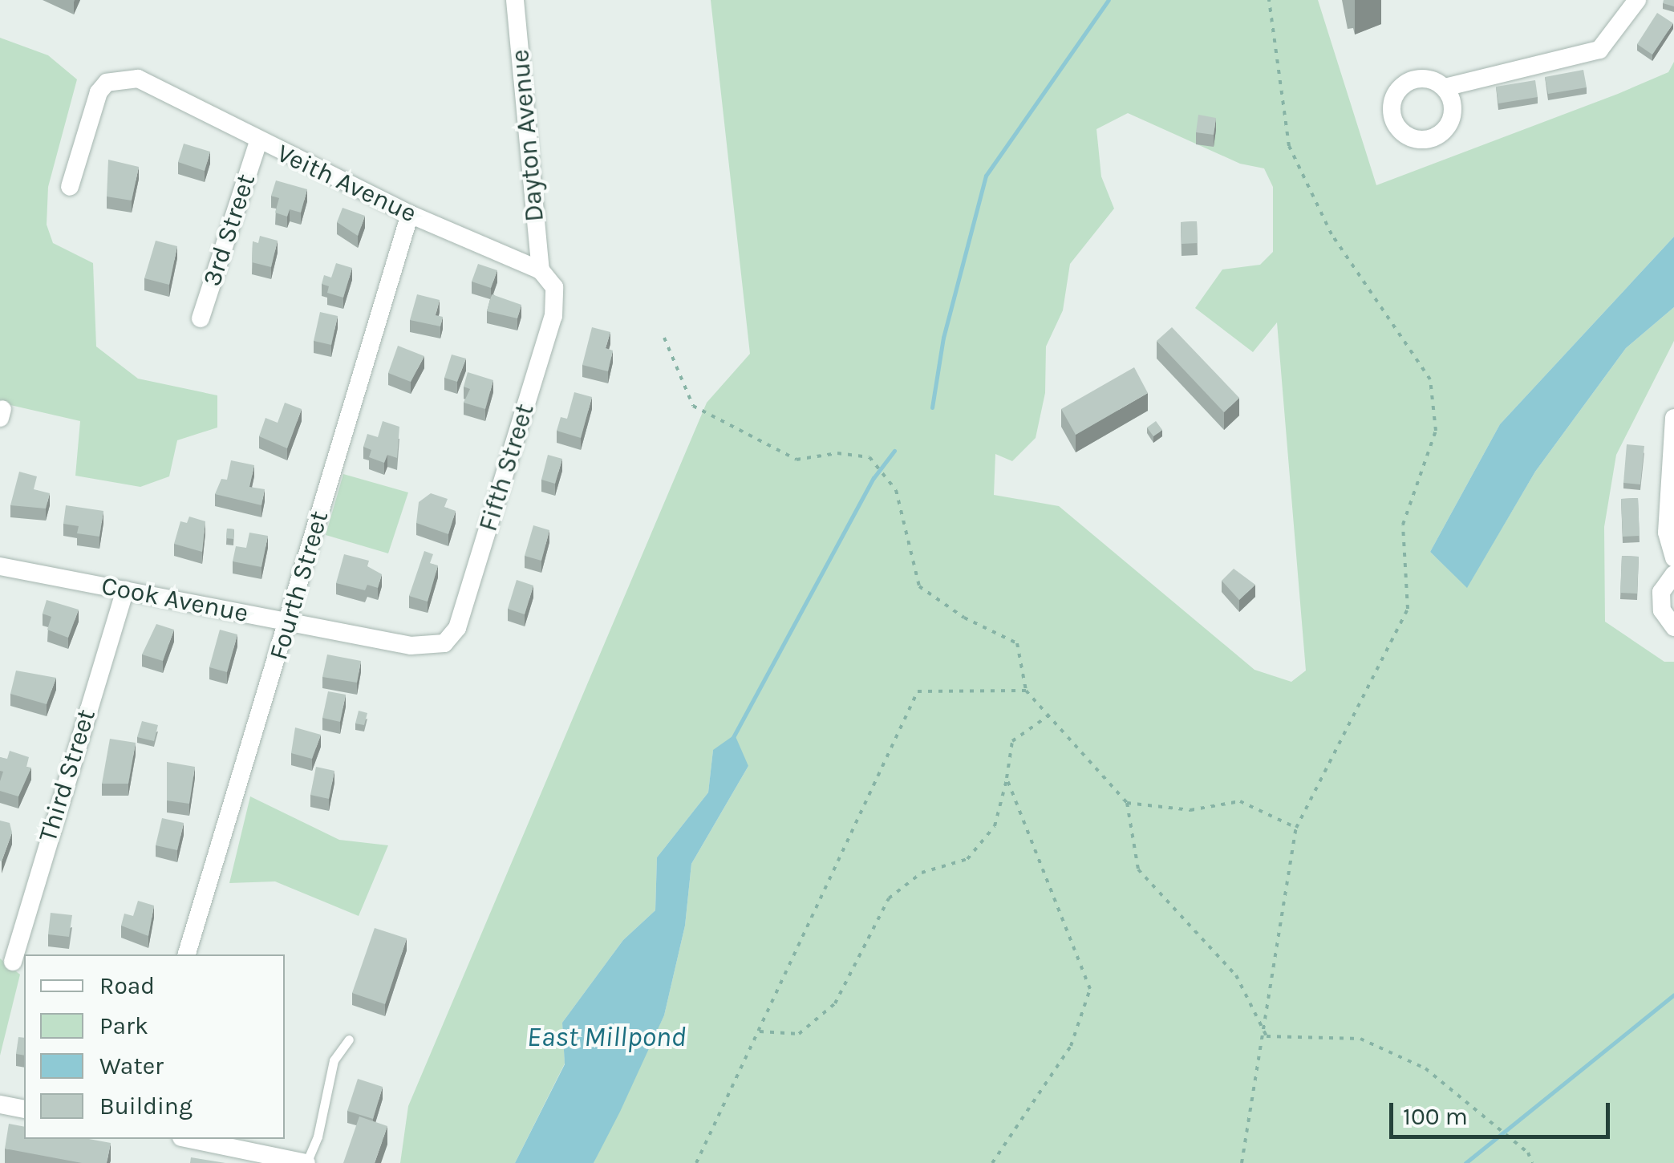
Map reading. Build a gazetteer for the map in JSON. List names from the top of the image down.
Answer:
{
  "streets": {
    "street": [
      "Dayton Avenue",
      "Veith Avenue",
      "3rd Street",
      "Fifth Street",
      "Fourth Street",
      "Cook Avenue",
      "Third Street"
    ]
  },
  "crossings": [
    ["Dayton Avenue", "Veith Avenue"],
    ["Veith Avenue", "3rd Street"],
    ["Veith Avenue", "Fifth Street"],
    ["Veith Avenue", "Fourth Street"],
    ["Fifth Street", "Cook Avenue"],
    ["Fourth Street", "Cook Avenue"],
    ["Cook Avenue", "Third Street"]
  ],
  "water": ["East Millpond"],
  "legend": [
    "Road",
    "Park",
    "Water",
    "Building"
  ],
  "scale_bar": "100 m"
}
